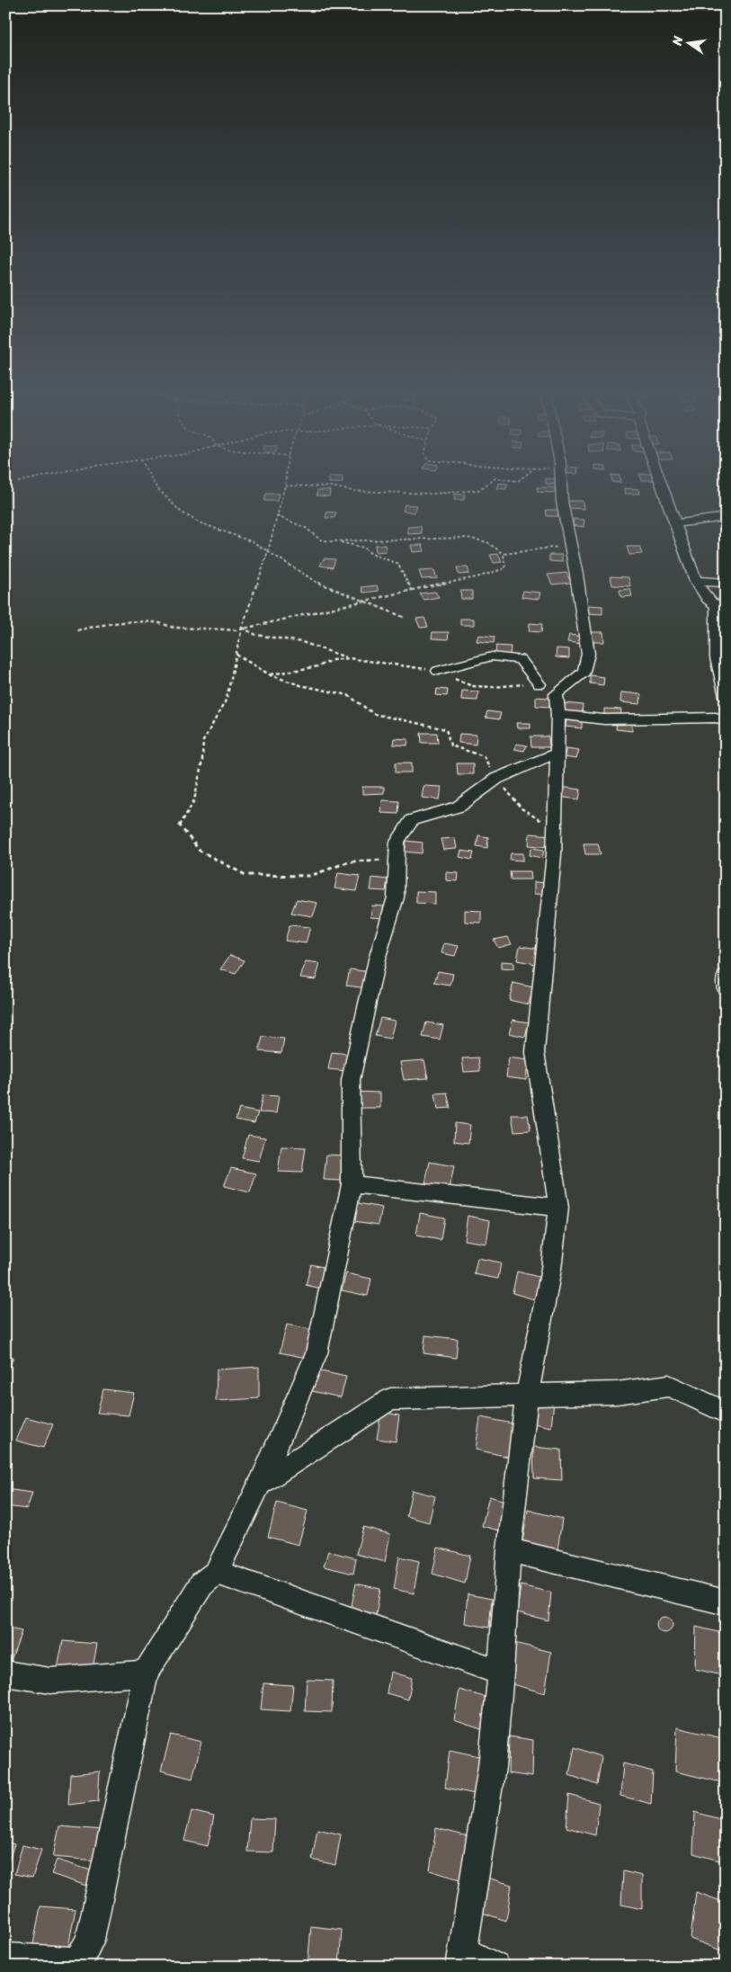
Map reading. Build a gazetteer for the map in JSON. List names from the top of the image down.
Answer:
{
  "north": "left"
}
